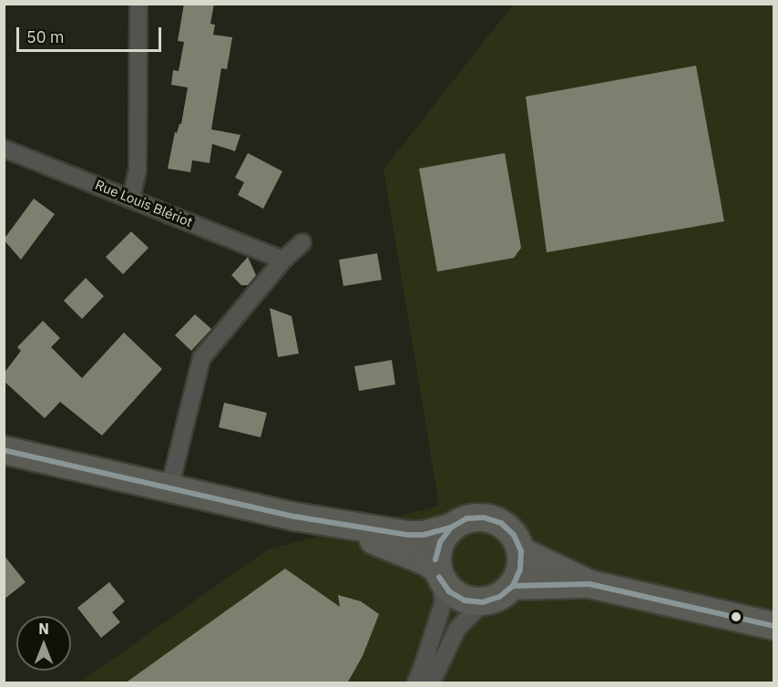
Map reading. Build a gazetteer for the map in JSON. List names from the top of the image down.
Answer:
{
  "streets": {
    "street": ["Rue Louis Blériot"]
  },
  "scale_bar": "50 m",
  "north": "top"
}
